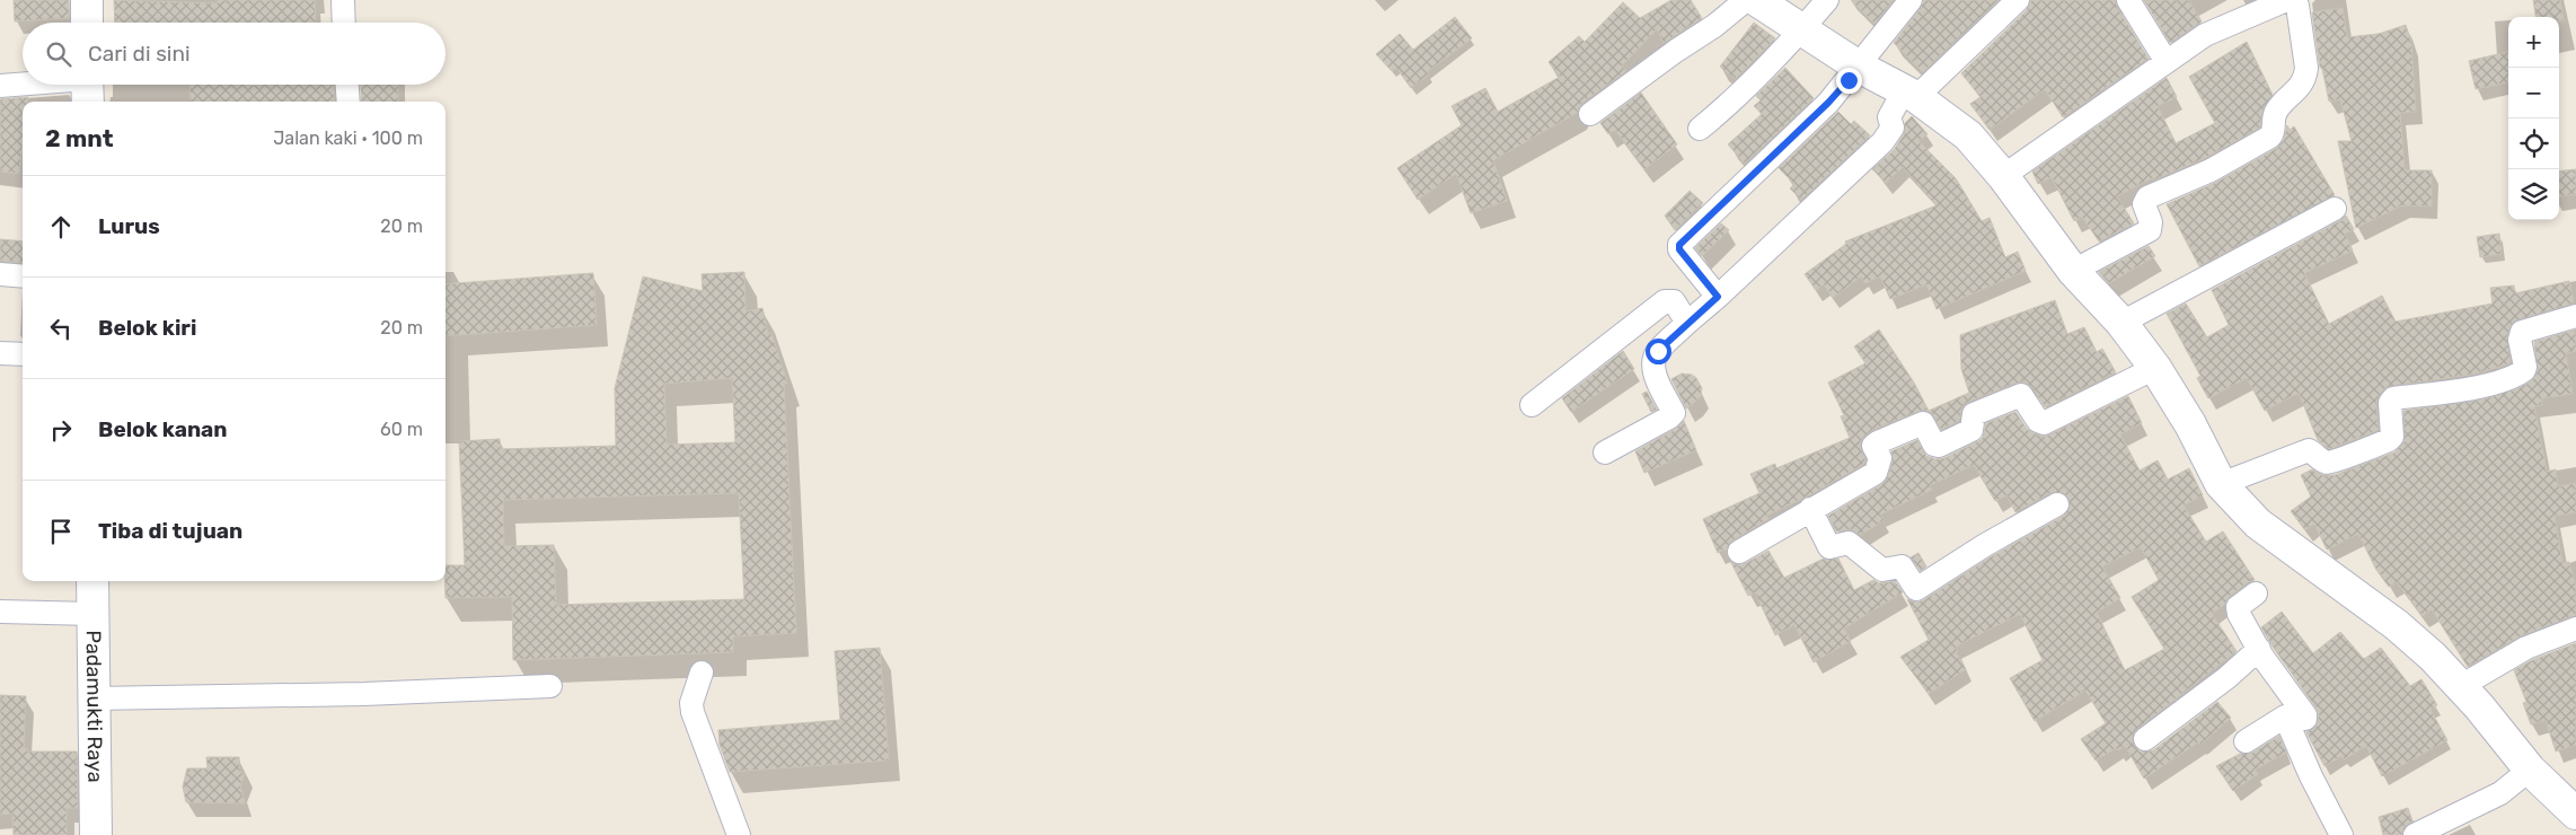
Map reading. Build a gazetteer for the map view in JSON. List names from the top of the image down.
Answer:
{
  "streets": {
    "street": ["Padamukti Raya"]
  },
  "page": {
    "map_buttons": ["+", "−"],
    "search": "Cari di sini",
    "heading": ["2 mnt", "Jalan kaki · 100 m"],
    "list": [
      ["Lurus", "20 m"],
      ["Belok kiri", "20 m"],
      ["Belok kanan", "60 m"],
      "Tiba di tujuan"
    ]
  }
}
